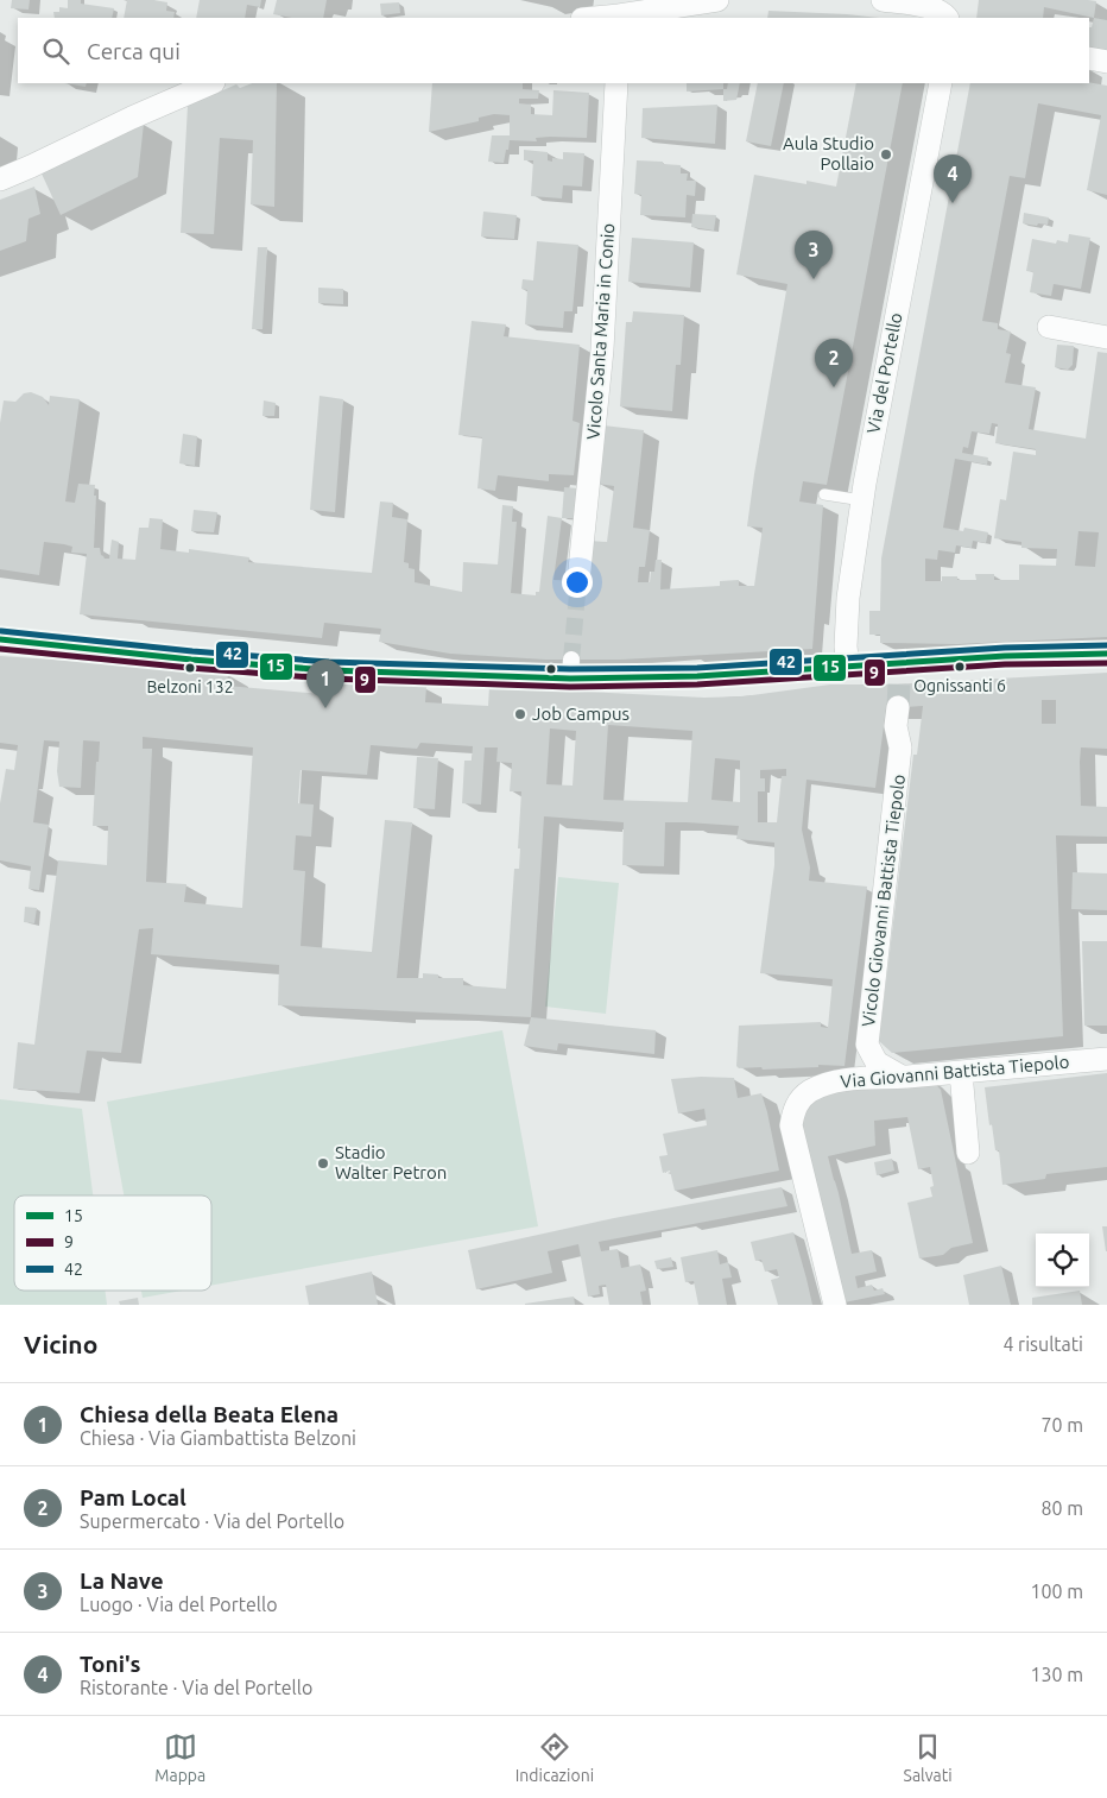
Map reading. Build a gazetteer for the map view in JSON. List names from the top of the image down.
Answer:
{
  "streets": {
    "street": [
      "Vicolo Santa Maria in Conio",
      "Via del Portello",
      "Vicolo Giovanni Battista Tiepolo",
      "Via Giovanni Battista Tiepolo"
    ]
  },
  "crossings": [
    ["Vicolo Giovanni Battista Tiepolo", "Via Giovanni Battista Tiepolo"]
  ],
  "places": [
    "Aula Studio Pollaio",
    "Ognissanti 6",
    "Belzoni 132",
    "Job Campus",
    "Stadio Walter Petron"
  ],
  "lines": ["transit line 42", "transit line 15", "transit line 9"],
  "legend": ["15", "9", "42"],
  "page": {
    "search": "Cerca qui",
    "pins": [
      "4",
      "3",
      "2",
      "1"
    ],
    "heading": ["Vicino", "4 risultati"],
    "list": [
      {
        "mark": "1",
        "name": "Chiesa della Beata Elena",
        "note": "Chiesa · Via Giambattista Belzoni",
        "value": "70 m"
      },
      {
        "mark": "2",
        "name": "Pam Local",
        "note": "Supermercato · Via del Portello",
        "value": "80 m"
      },
      {
        "mark": "3",
        "name": "La Nave",
        "note": "Luogo · Via del Portello",
        "value": "100 m"
      },
      {
        "mark": "4",
        "name": "Toni's",
        "note": "Ristorante · Via del Portello",
        "value": "130 m"
      }
    ],
    "nav": ["Mappa", "Indicazioni", "Salvati"]
  }
}
